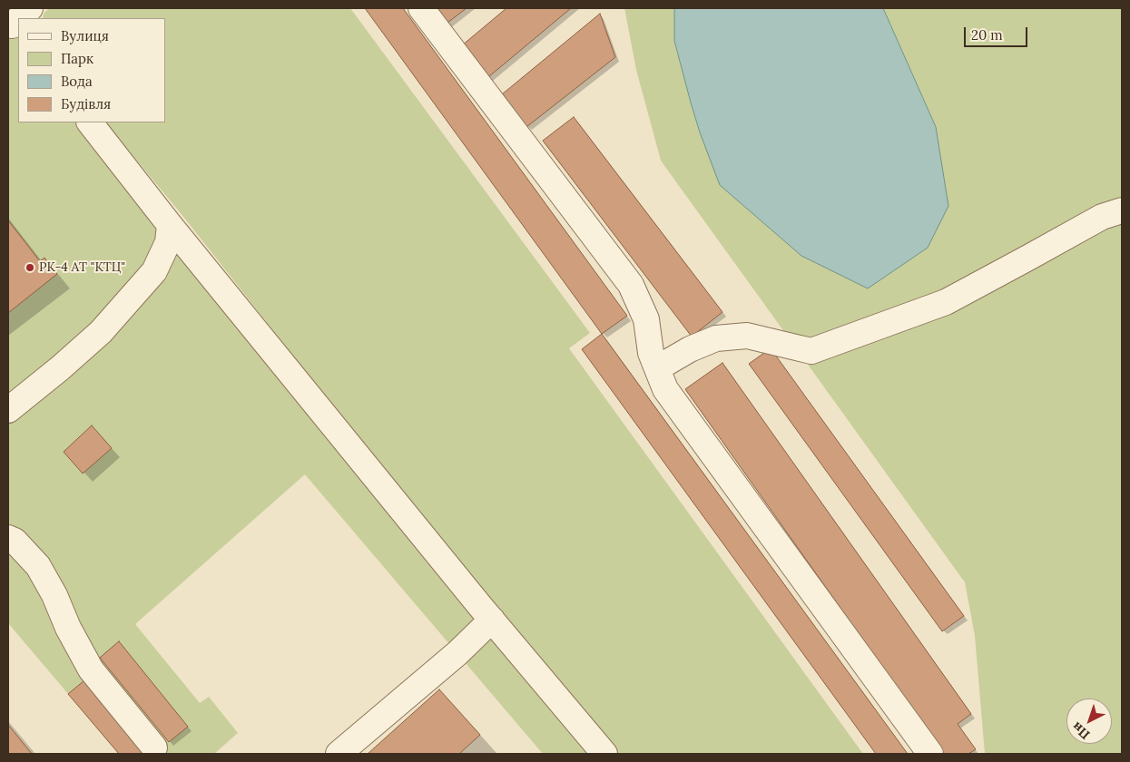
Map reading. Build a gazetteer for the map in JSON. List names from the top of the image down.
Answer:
{
  "places": ["РК-4 АТ \"КТЦ\""],
  "legend": [
    "Вулиця",
    "Парк",
    "Вода",
    "Будівля"
  ],
  "scale_bar": "20 m",
  "north": "bottom left"
}
